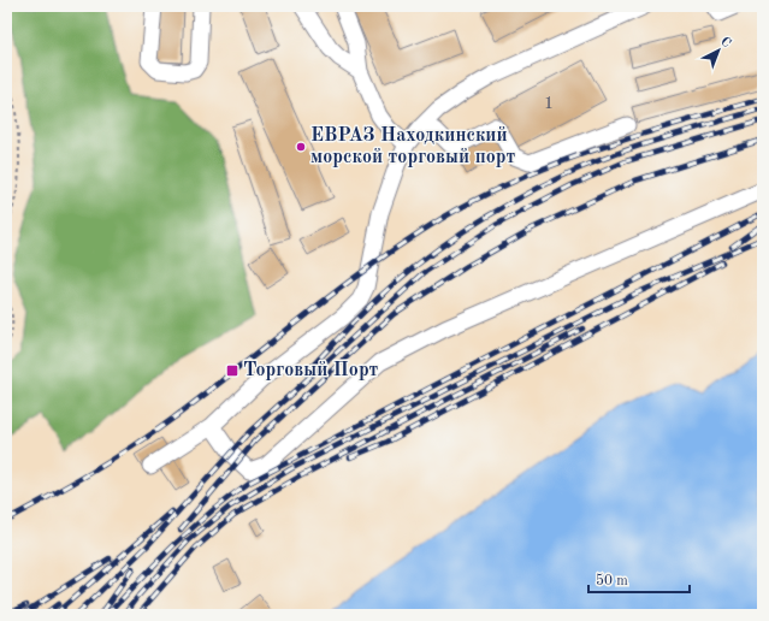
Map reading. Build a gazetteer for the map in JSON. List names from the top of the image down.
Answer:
{
  "places": {
    "other": ["ЕВРАЗ Находкинский морской торговый порт"],
    "transit": ["Торговый Порт"]
  },
  "house_numbers": ["1"],
  "scale_bar": "50 m",
  "north": "top right"
}
